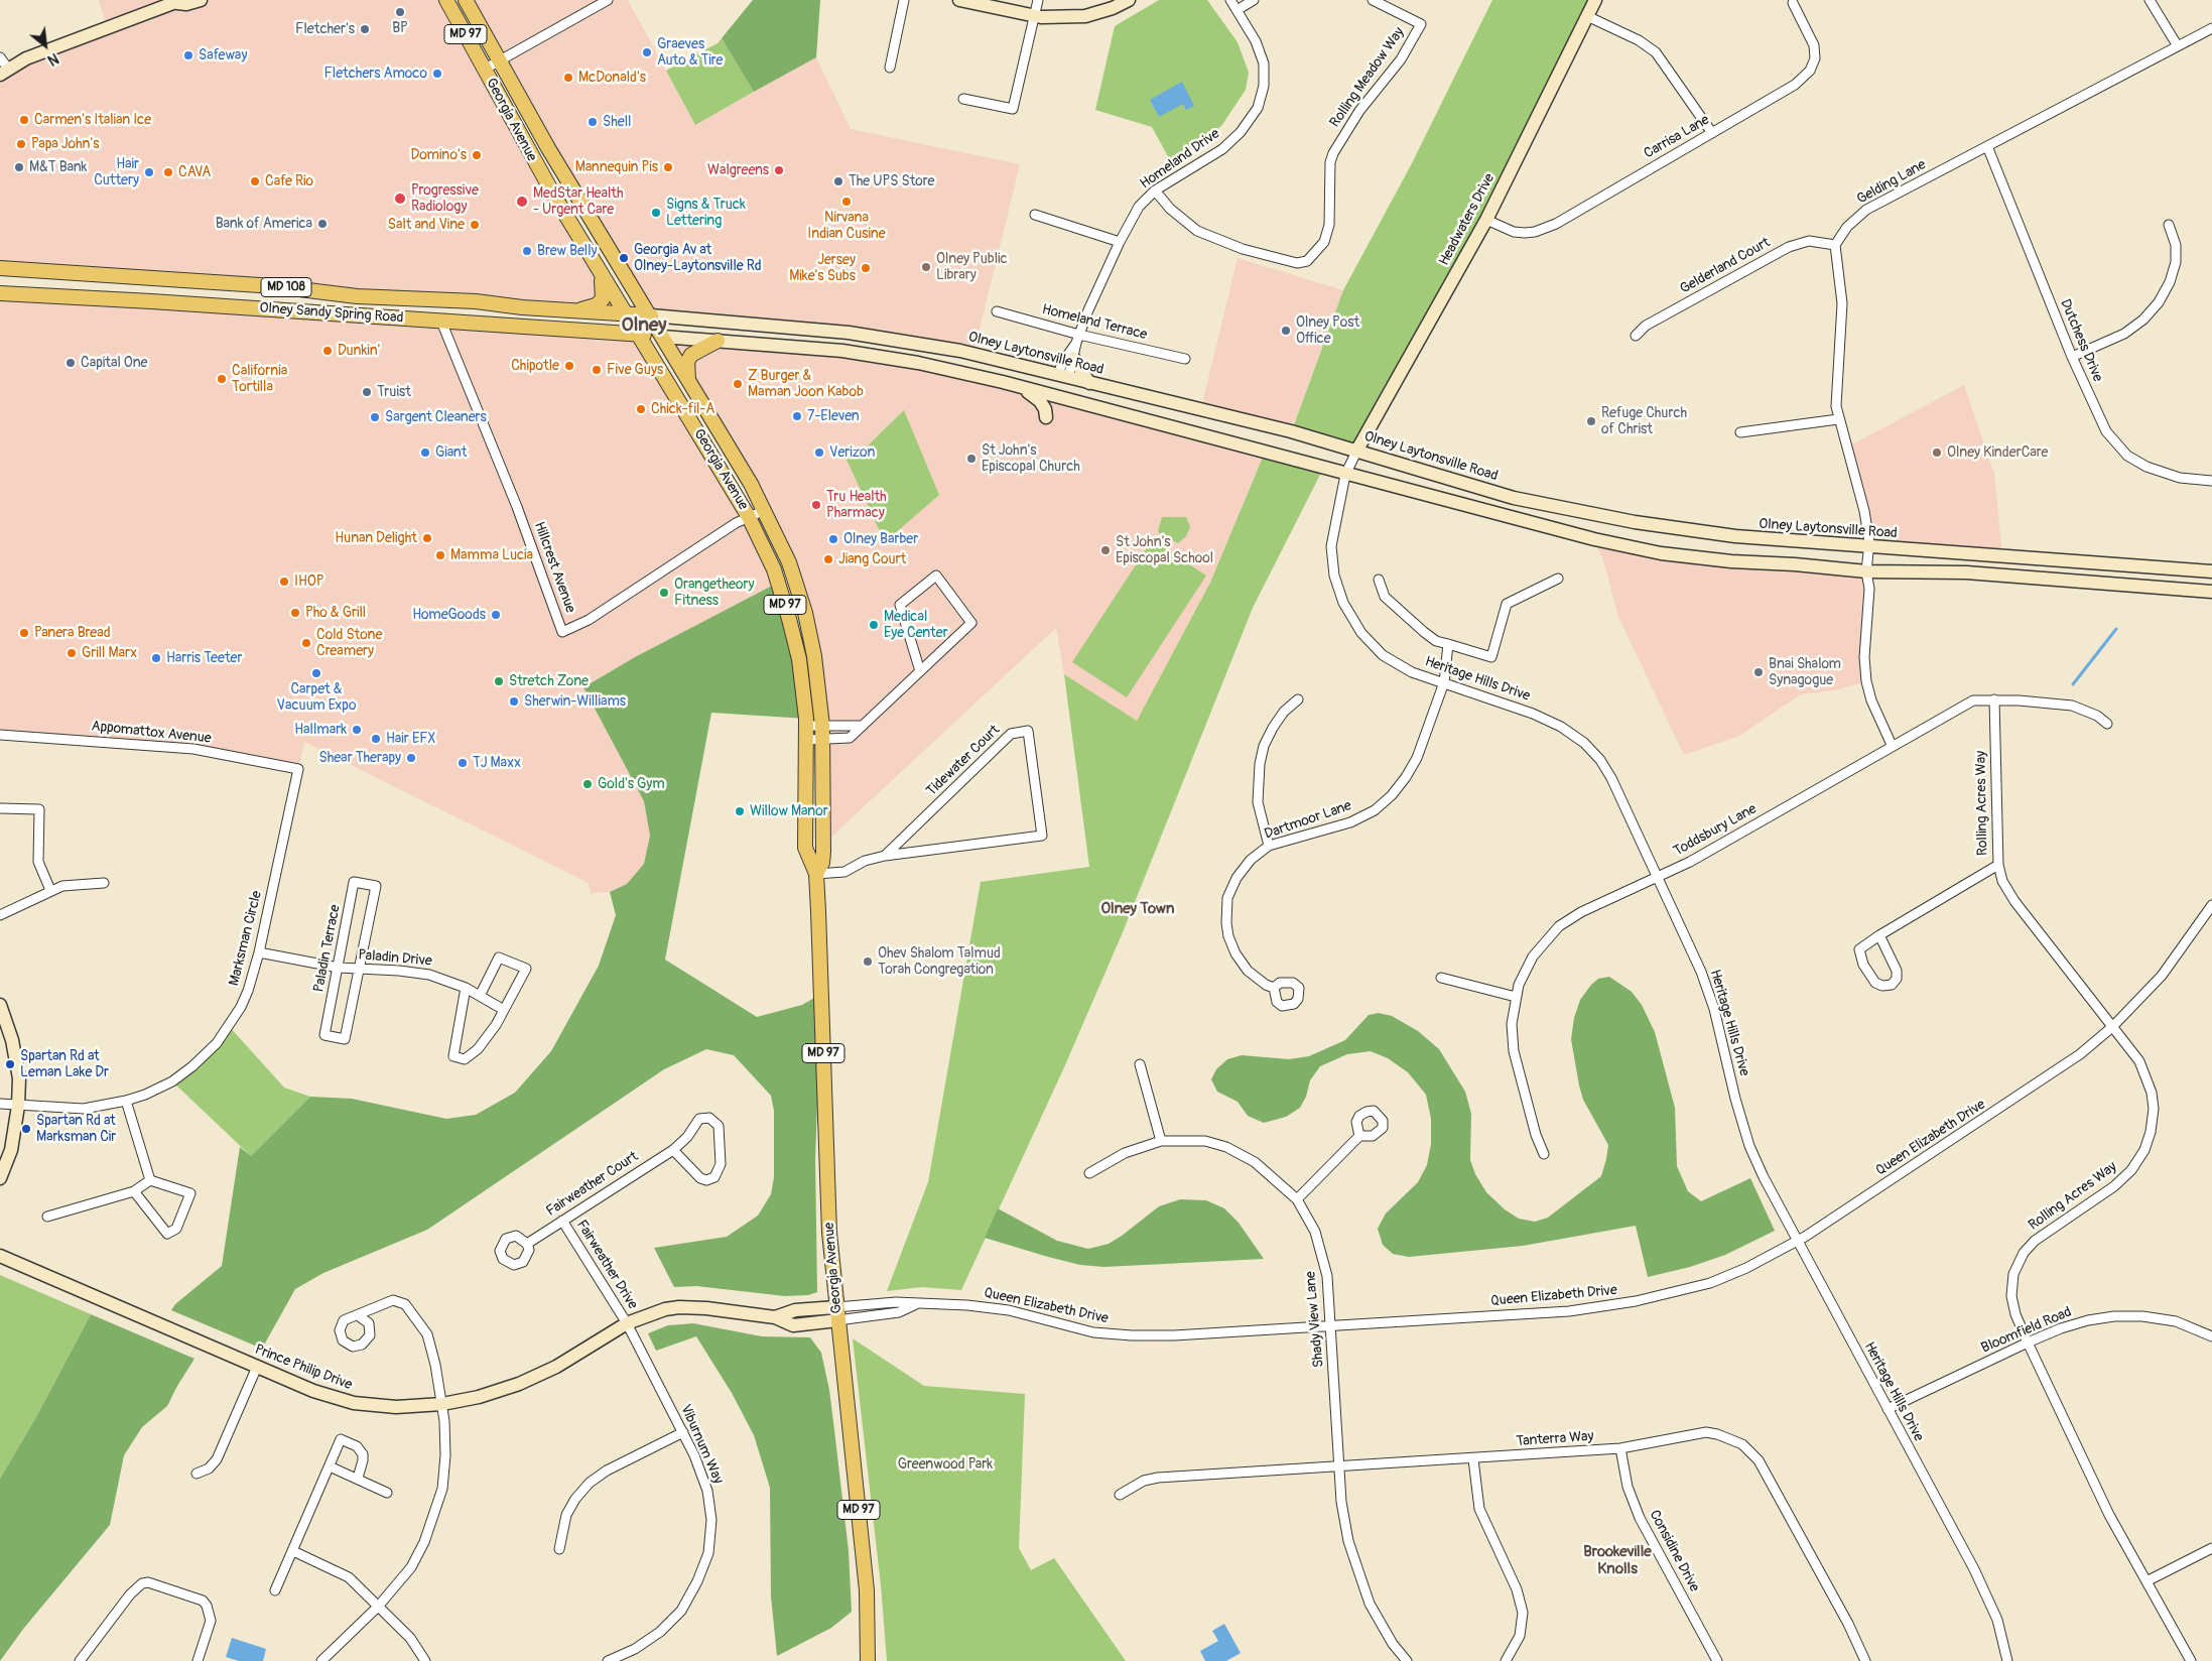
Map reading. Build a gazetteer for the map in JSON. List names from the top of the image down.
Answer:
{
  "streets": {
    "main road": [
      "MD 97",
      "Georgia Avenue",
      "Headwaters Drive",
      "MD 108",
      "Olney Sandy Spring Road",
      "Olney Laytonsville Road",
      "Prince Philip Drive"
    ],
    "street": [
      "Rolling Meadow Way",
      "Carrisa Lane",
      "Homeland Drive",
      "Gelding Lane",
      "Gelderland Court",
      "Homeland Terrace",
      "Dutchess Drive",
      "Hillcrest Avenue",
      "Heritage Hills Drive",
      "Appomattox Avenue",
      "Tidewater Court",
      "Rolling Acres Way",
      "Dartmoor Lane",
      "Toddsbury Lane",
      "Marksman Circle",
      "Paladin Terrace",
      "Paladin Drive",
      "Queen Elizabeth Drive",
      "Fairweather Court",
      "Fairweather Drive",
      "Shady View Lane",
      "Bloomfield Road",
      "Tanterra Way",
      "Viburnum Way",
      "Considine Drive"
    ]
  },
  "crossings": [
    ["Rolling Meadow Way", "Homeland Drive"],
    ["Georgia Avenue", "MD 108"],
    ["Georgia Avenue", "Olney Sandy Spring Road"],
    ["Georgia Avenue", "Olney Laytonsville Road"],
    ["Georgia Avenue", "Hillcrest Avenue"],
    ["Georgia Avenue", "Tidewater Court"],
    ["Georgia Avenue", "Queen Elizabeth Drive"],
    ["Georgia Avenue", "Prince Philip Drive"],
    ["Carrisa Lane", "Headwaters Drive"],
    ["Homeland Drive", "Homeland Terrace"],
    ["Homeland Drive", "Olney Laytonsville Road"],
    ["Gelding Lane", "Gelderland Court"],
    ["Gelding Lane", "Dutchess Drive"],
    ["Headwaters Drive", "Olney Laytonsville Road"],
    ["Headwaters Drive", "Heritage Hills Drive"],
    ["MD 108", "Olney Sandy Spring Road"],
    ["MD 108", "Heritage Hills Drive"],
    ["Olney Sandy Spring Road", "Olney Laytonsville Road"],
    ["Olney Sandy Spring Road", "Hillcrest Avenue"],
    ["Olney Laytonsville Road", "Heritage Hills Drive"],
    ["Heritage Hills Drive", "Dartmoor Lane"],
    ["Heritage Hills Drive", "Toddsbury Lane"],
    ["Heritage Hills Drive", "Queen Elizabeth Drive"],
    ["Heritage Hills Drive", "Bloomfield Road"],
    ["Appomattox Avenue", "Marksman Circle"],
    ["Rolling Acres Way", "Toddsbury Lane"],
    ["Rolling Acres Way", "Queen Elizabeth Drive"],
    ["Rolling Acres Way", "Bloomfield Road"],
    ["Marksman Circle", "Paladin Drive"],
    ["Paladin Terrace", "Paladin Drive"],
    ["Queen Elizabeth Drive", "Shady View Lane"],
    ["Queen Elizabeth Drive", "Prince Philip Drive"],
    ["Fairweather Court", "Fairweather Drive"],
    ["Fairweather Drive", "Prince Philip Drive"],
    ["Fairweather Drive", "Viburnum Way"],
    ["Shady View Lane", "Tanterra Way"],
    ["Prince Philip Drive", "Viburnum Way"],
    ["Tanterra Way", "Considine Drive"]
  ],
  "districts": ["Olney", "Olney Town", "Brookeville Knolls"],
  "parks": ["Greenwood Park"],
  "places": [
    "BP",
    "Fletcher's",
    "Graeves Auto & Tire",
    "Safeway",
    "Fletchers Amoco",
    "McDonald's",
    "Carmen's Italian Ice",
    "Shell",
    "Papa John's",
    "Domino's",
    "M&T Bank",
    "Mannequin Pis",
    "Walgreens",
    "Hair Cuttery",
    "CAVA",
    "Cafe Rio",
    "The UPS Store",
    "Progressive Radiology",
    "MedStar Health - Urgent Care",
    "Nirvana Indian Cusine",
    "Signs & Truck Lettering",
    "Bank of America",
    "Salt and Vine",
    "Brew Belly",
    "Georgia Av at Olney-Laytonsville Rd",
    "Olney Public Library",
    "Jersey Mike's Subs",
    "Olney Post Office",
    "Dunkin'",
    "Capital One",
    "Chipotle",
    "Five Guys",
    "California Tortilla",
    "Z Burger & Maman Joon Kabob",
    "Truist",
    "Chick-fil-A",
    "7-Eleven",
    "Sargent Cleaners",
    "Refuge Church of Christ",
    "Giant",
    "Verizon",
    "Olney KinderCare",
    "St John's Episcopal Church",
    "Tru Health Pharmacy",
    "Hunan Delight",
    "Olney Barber",
    "St John's Episcopal School",
    "Mamma Lucia",
    "Jiang Court",
    "IHOP",
    "Orangetheory Fitness",
    "Pho & Grill",
    "HomeGoods",
    "Medical Eye Center",
    "Panera Bread",
    "Cold Stone Creamery",
    "Grill Marx",
    "Harris Teeter",
    "Bnai Shalom Synagogue",
    "Carpet & Vacuum Expo",
    "Stretch Zone",
    "Sherwin-Williams",
    "Hallmark",
    "Hair EFX",
    "Shear Therapy",
    "TJ Maxx",
    "Gold's Gym",
    "Willow Manor",
    "Ohev Shalom Talmud Torah Congregation",
    "Spartan Rd at Leman Lake Dr",
    "Spartan Rd at Marksman Cir"
  ],
  "north": "bottom right"
}
